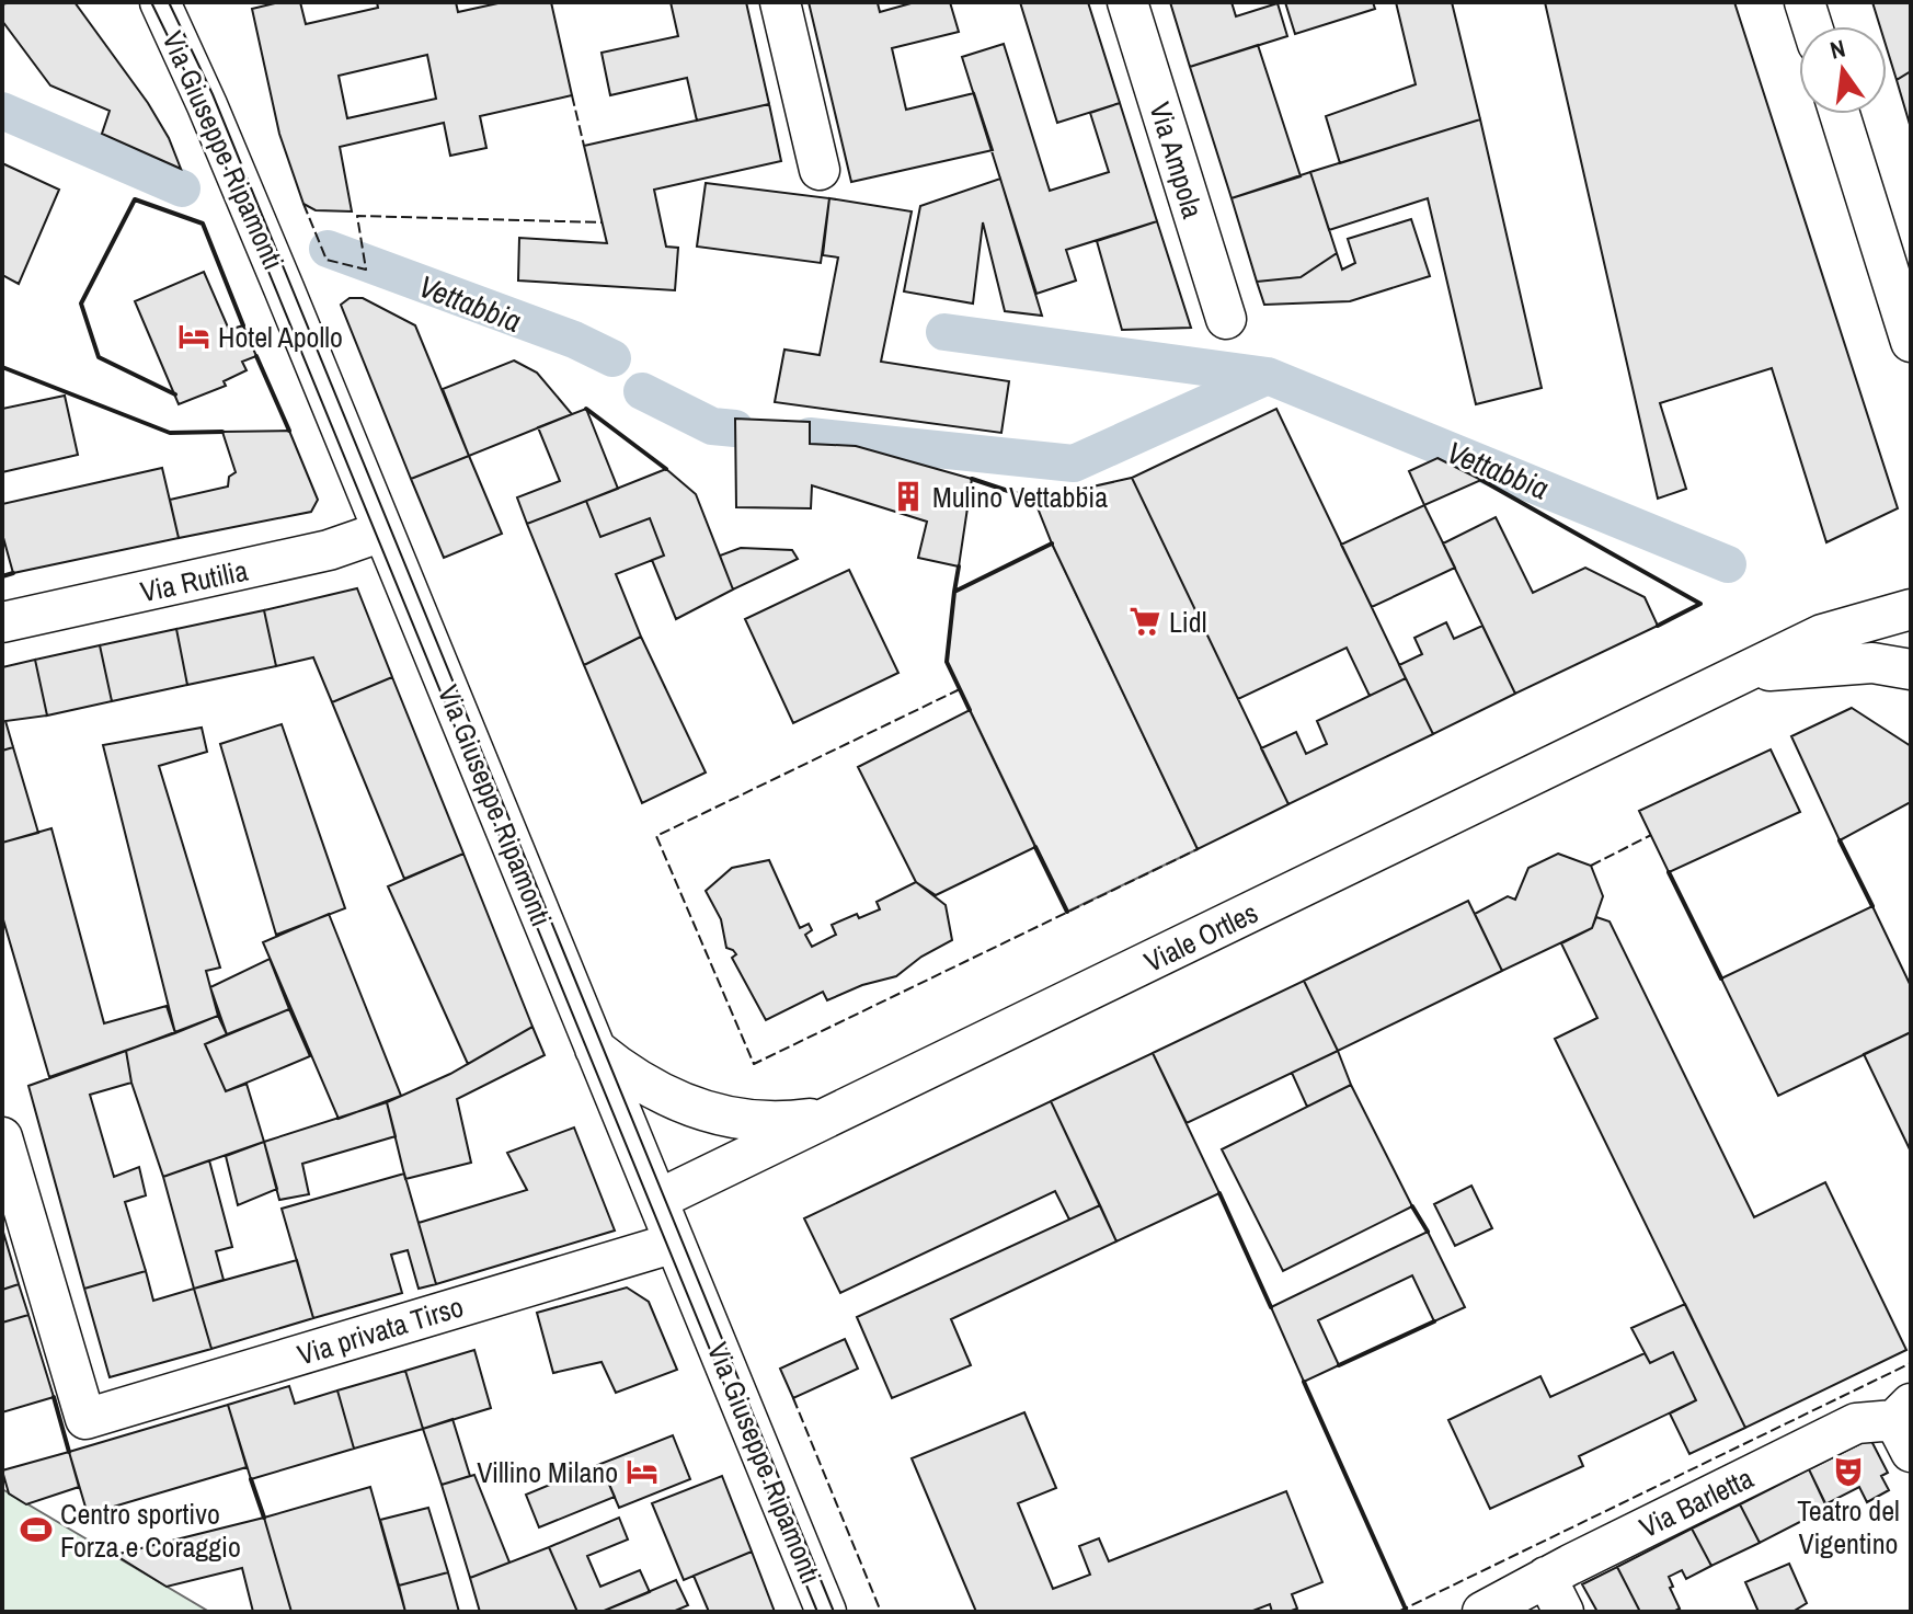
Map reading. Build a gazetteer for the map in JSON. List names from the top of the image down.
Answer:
{
  "streets": {
    "street": [
      "Via Giuseppe Ripamonti",
      "Via Ampola",
      "Via Rutilia",
      "Viale Ortles",
      "Via privata Tirso",
      "Via Barletta"
    ]
  },
  "crossings": [
    ["Via Giuseppe Ripamonti", "Via Rutilia"],
    ["Via Giuseppe Ripamonti", "Viale Ortles"],
    ["Via Giuseppe Ripamonti", "Via privata Tirso"]
  ],
  "water": ["Vettabbia"],
  "places": {
    "hotel": ["Hotel Apollo", "Villino Milano"],
    "building": ["Mulino Vettabbia"],
    "supermarket": ["Lidl"],
    "theatre": ["Teatro del Vigentino"],
    "sports": ["Centro sportivo Forza e Coraggio"]
  },
  "north": "top"
}
